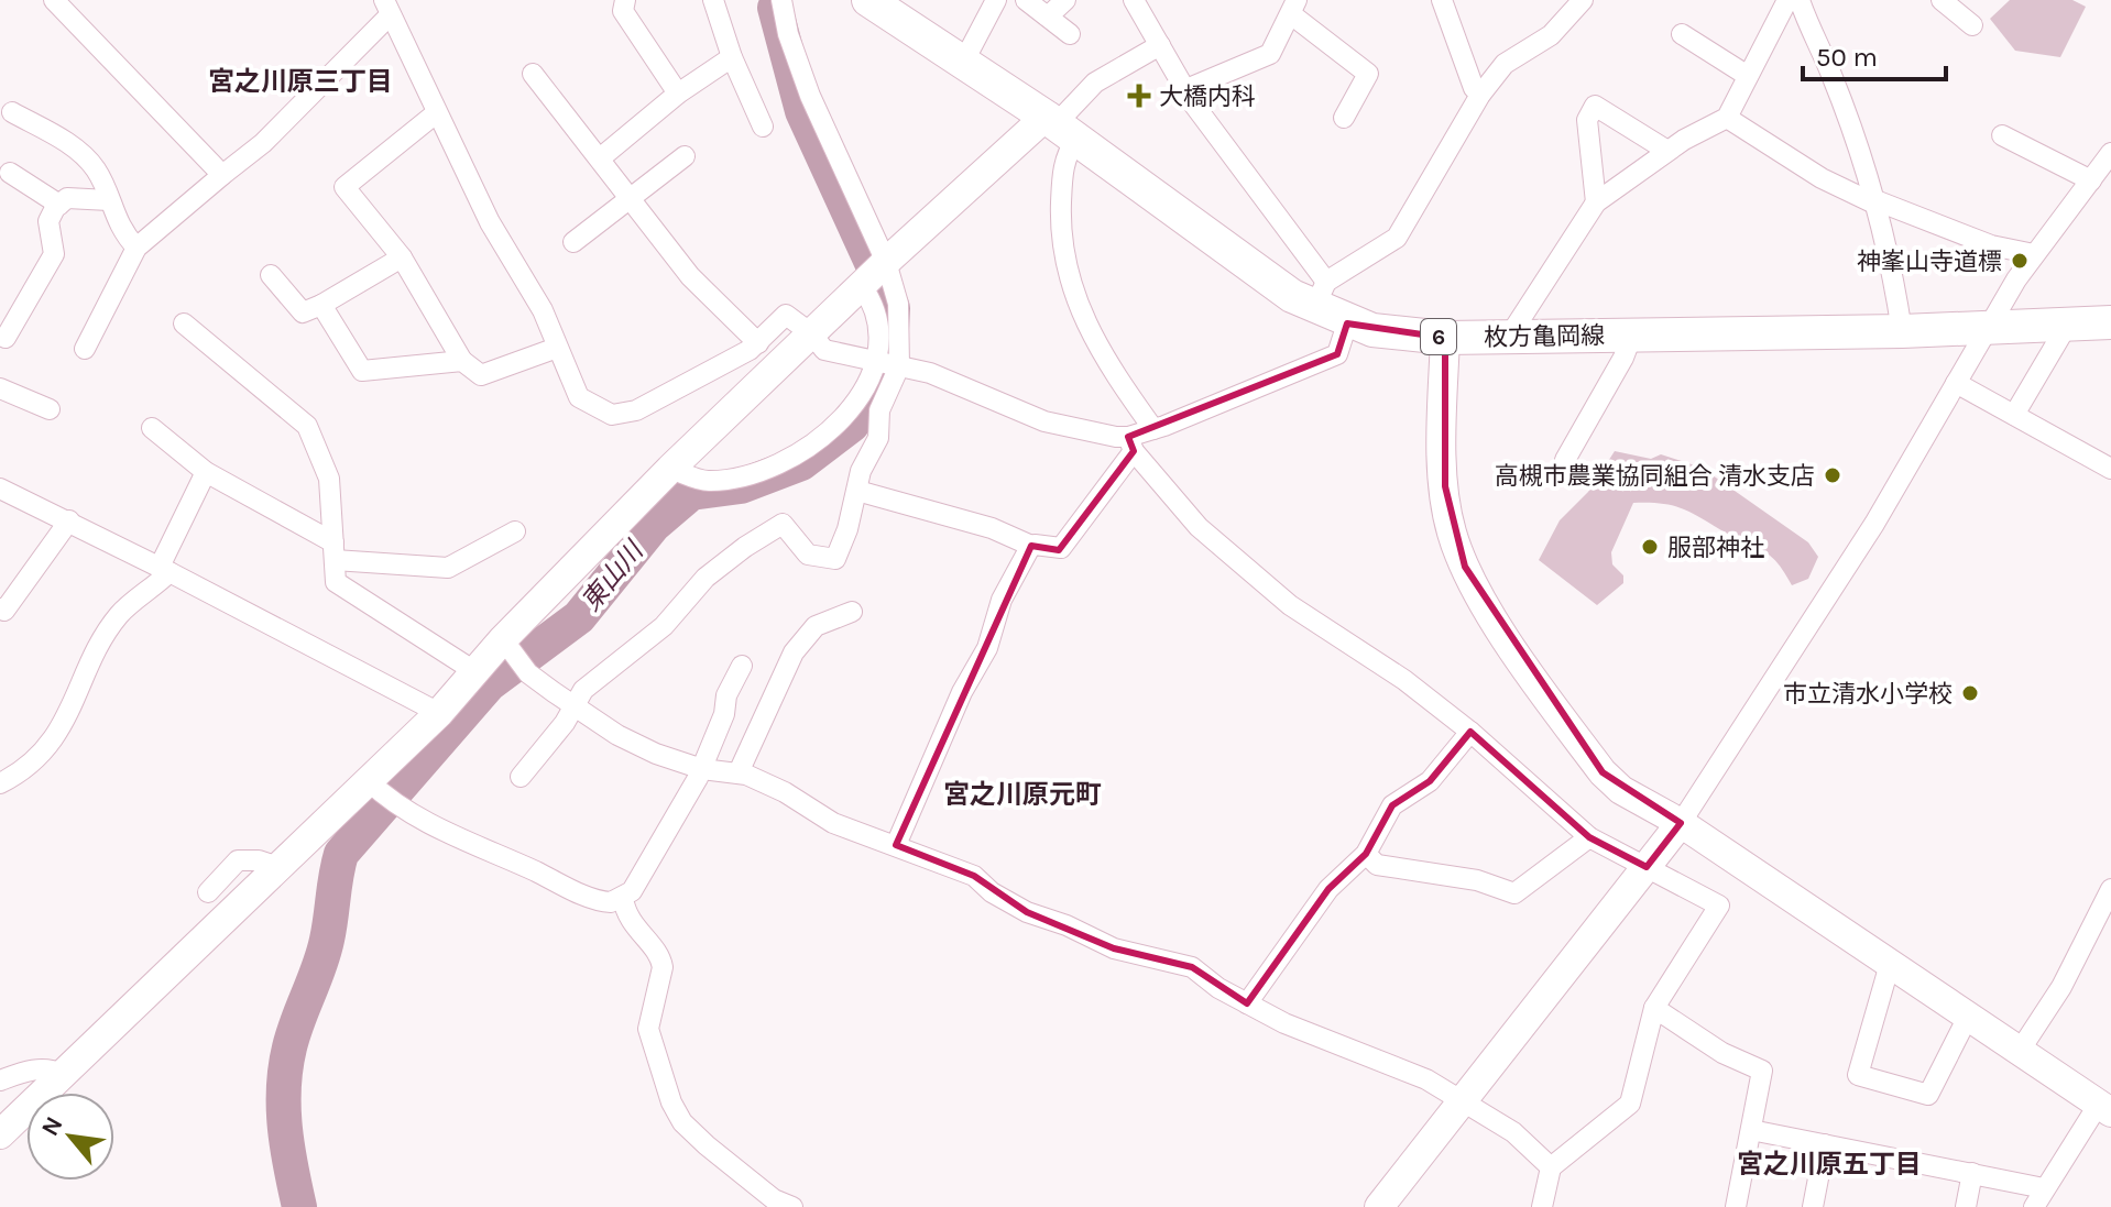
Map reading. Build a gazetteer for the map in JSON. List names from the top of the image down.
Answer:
{
  "streets": {
    "main road": ["枚方亀岡線", "6"]
  },
  "districts": ["宮之川原三丁目", "宮之川原元町", "宮之川原五丁目"],
  "water": ["東山川"],
  "places": {
    "health": ["大橋内科"],
    "other": [
      "神峯山寺道標",
      "高槻市農業協同組合 清水支店",
      "服部神社",
      "市立清水小学校"
    ]
  },
  "scale_bar": "50 m",
  "north": "top left"
}
